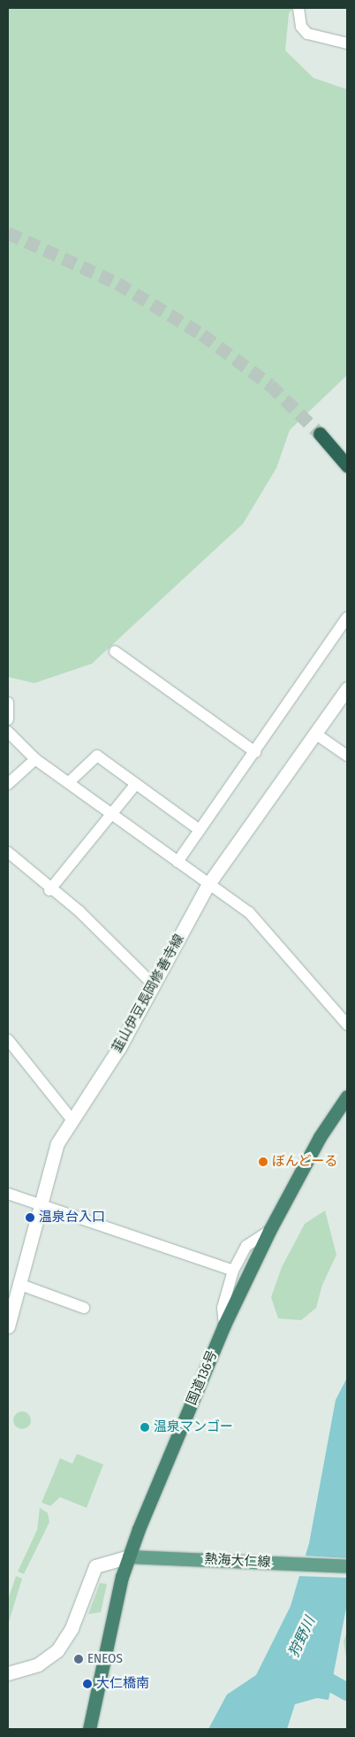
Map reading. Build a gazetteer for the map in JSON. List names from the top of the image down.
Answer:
{
  "streets": {
    "highway": ["国道136号"],
    "main road": ["韮山伊豆長岡修善寺線", "熱海大仁線"]
  },
  "crossings": [
    ["国道136号", "熱海大仁線"]
  ],
  "water": ["狩野川"],
  "places": [
    "ぼんどーる",
    "温泉台入口",
    "温泉マンゴー",
    "ENEOS",
    "大仁橋南"
  ]
}
